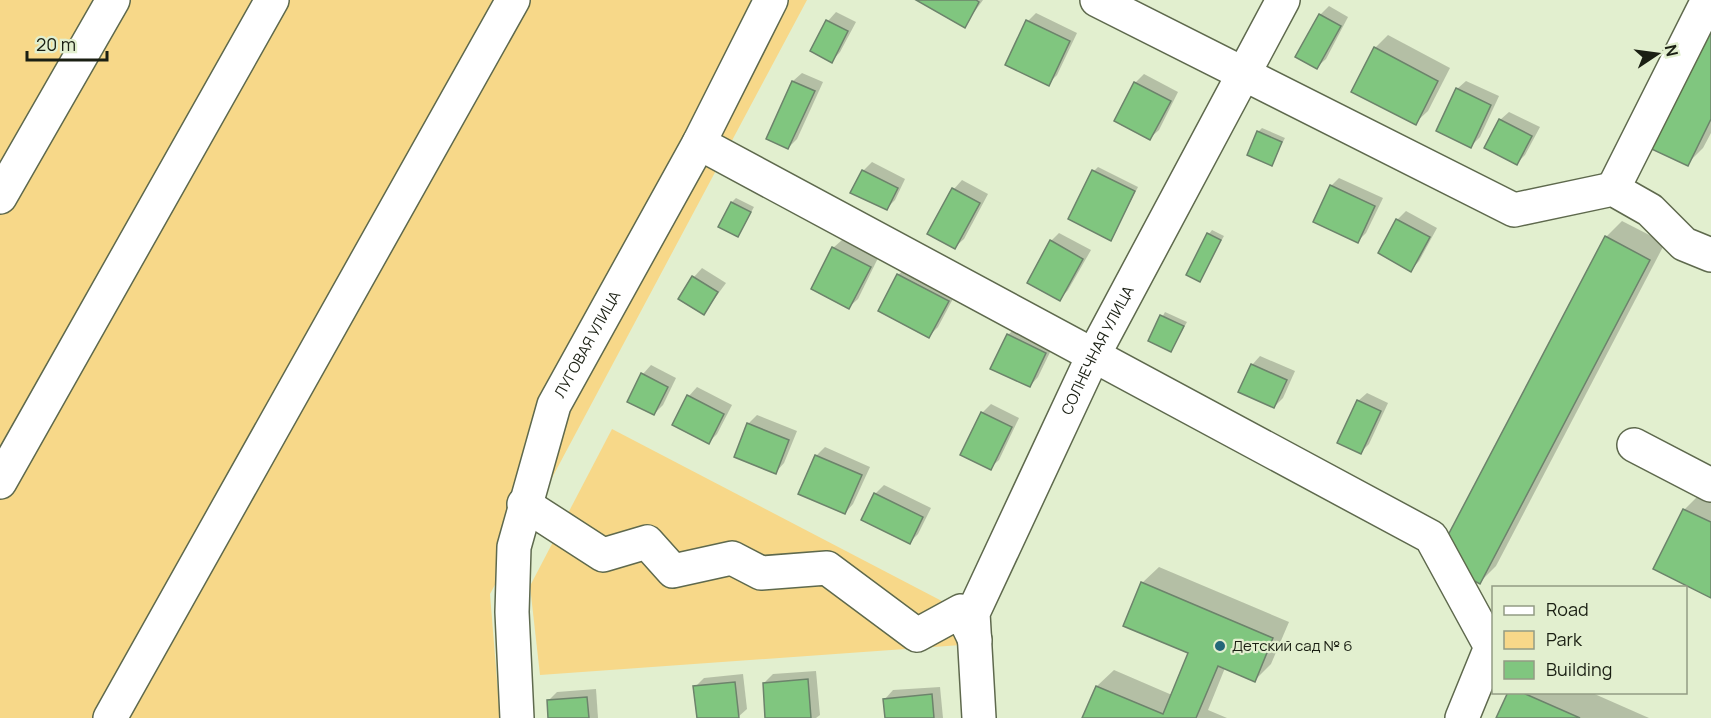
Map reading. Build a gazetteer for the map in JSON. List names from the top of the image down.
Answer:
{
  "streets": {
    "street": ["ЛУГОВАЯ УЛИЦА", "СОЛНЕЧНАЯ УЛИЦА"]
  },
  "places": ["Детский сад № 6"],
  "legend": ["Road", "Park", "Building"],
  "scale_bar": "20 m",
  "north": "right"
}
